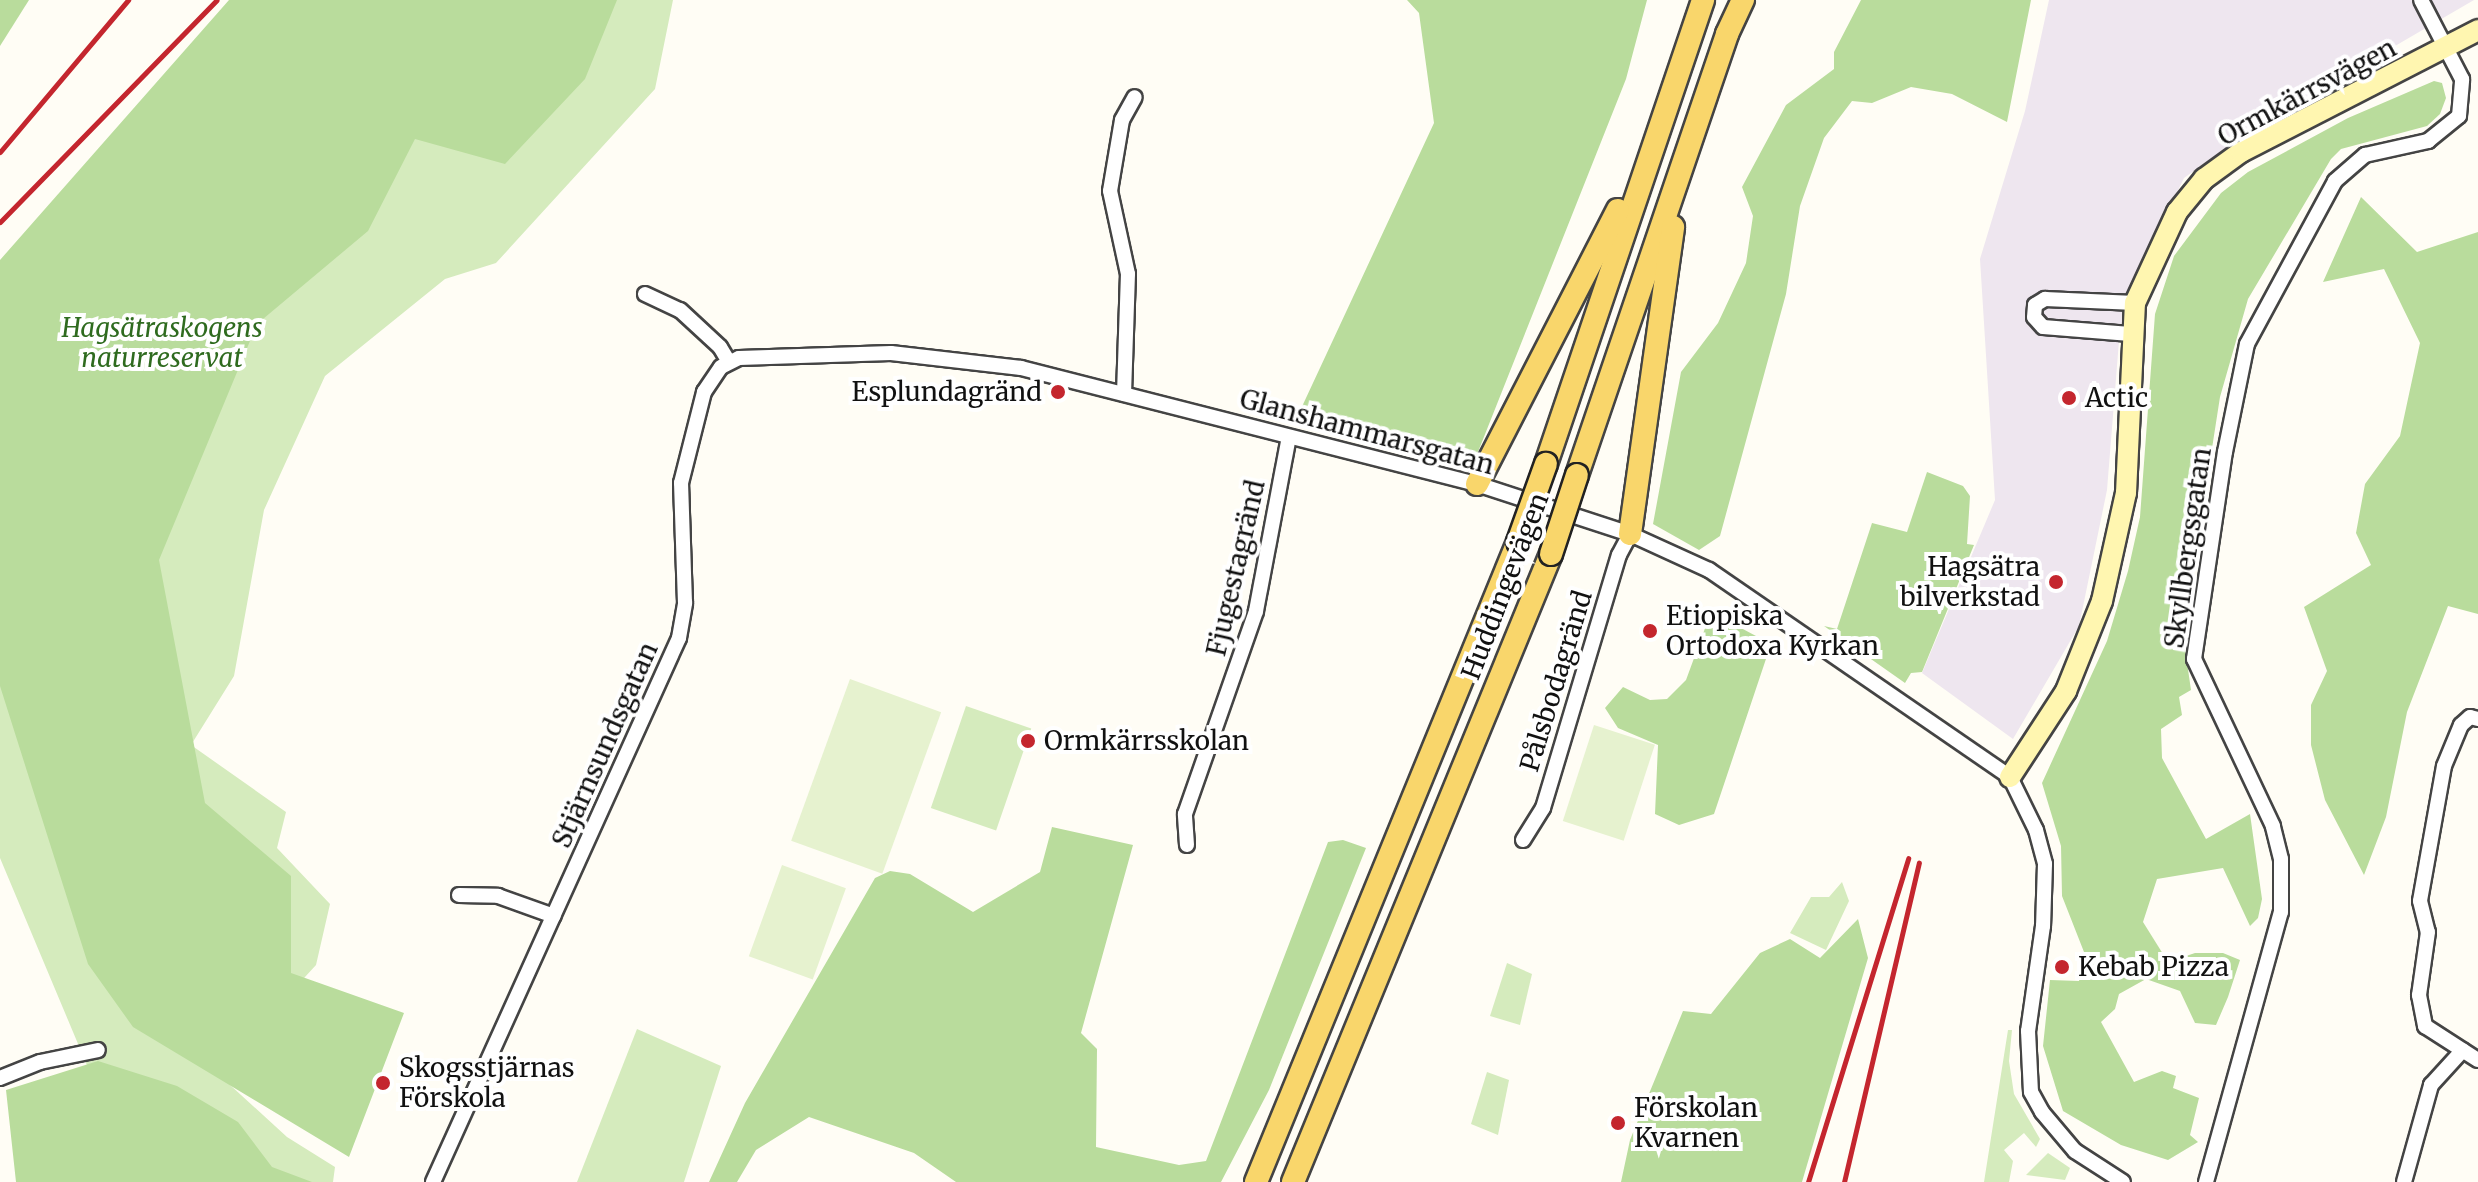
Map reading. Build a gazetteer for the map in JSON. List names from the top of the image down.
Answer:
{
  "streets": {
    "main road": ["Huddingevägen"],
    "street": [
      "Ormkärrsvägen",
      "Glanshammarsgatan",
      "Skyllbergsgatan",
      "Fjugestagränd",
      "Pålsbodagränd",
      "Stjärnsundsgatan"
    ]
  },
  "crossings": [
    ["Ormkärrsvägen", "Glanshammarsgatan"],
    ["Ormkärrsvägen", "Skyllbergsgatan"],
    ["Glanshammarsgatan", "Fjugestagränd"],
    ["Glanshammarsgatan", "Pålsbodagränd"],
    ["Glanshammarsgatan", "Stjärnsundsgatan"]
  ],
  "parks": ["Hagsätraskogens naturreservat"],
  "places": [
    "Esplundagränd",
    "Actic",
    "Hagsätra bilverkstad",
    "Etiopiska Ortodoxa Kyrkan",
    "Ormkärrsskolan",
    "Kebab Pizza",
    "Skogsstjärnas Förskola",
    "Förskolan Kvarnen"
  ]
}
